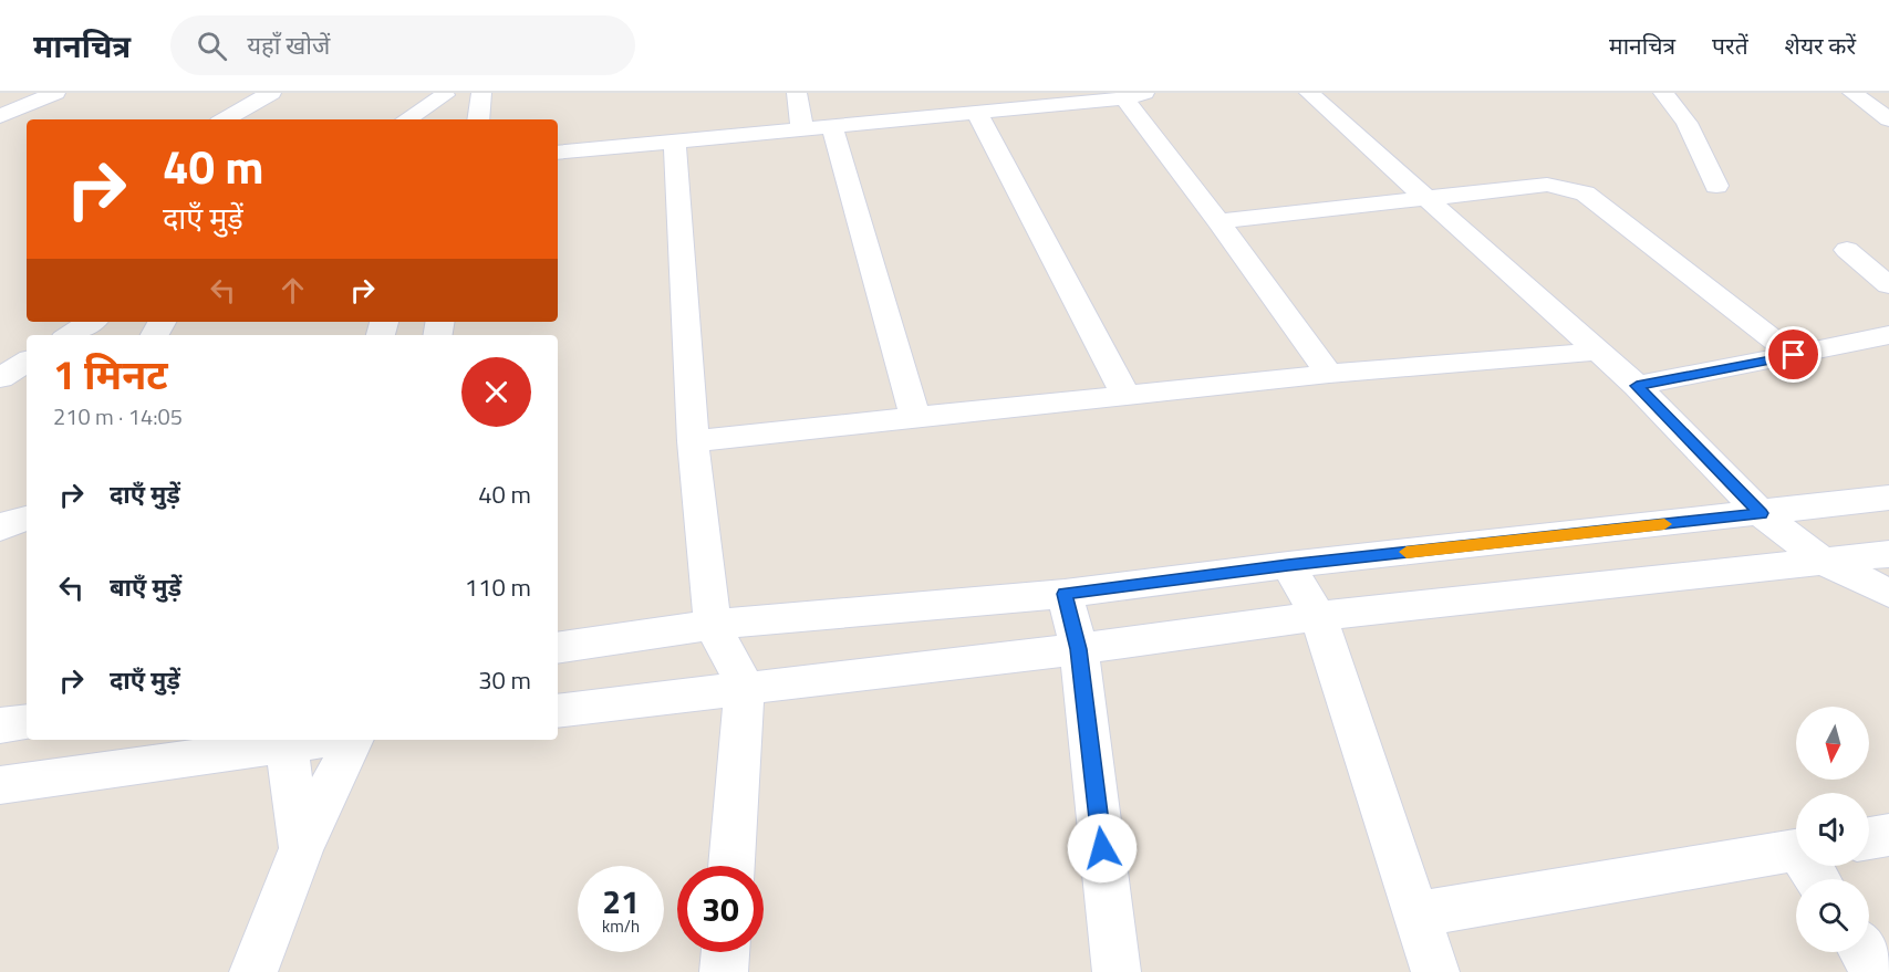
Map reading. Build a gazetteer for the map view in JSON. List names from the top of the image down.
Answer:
{
  "north": "bottom",
  "page": {
    "header": "मानचित्र",
    "search": "यहाँ खोजें",
    "nav": ["मानचित्र", "परतें", "शेयर करें"],
    "turn": ["40 m", "दाएँ मुड़ें"],
    "heading": ["1 मिनट", "210 m · 14:05"],
    "list": [
      {
        "name": "दाएँ मुड़ें",
        "value": "40 m"
      },
      {
        "name": "बाएँ मुड़ें",
        "value": "110 m"
      },
      {
        "name": "दाएँ मुड़ें",
        "value": "30 m"
      }
    ],
    "speed": "21 km/h",
    "limit": "30"
  }
}
